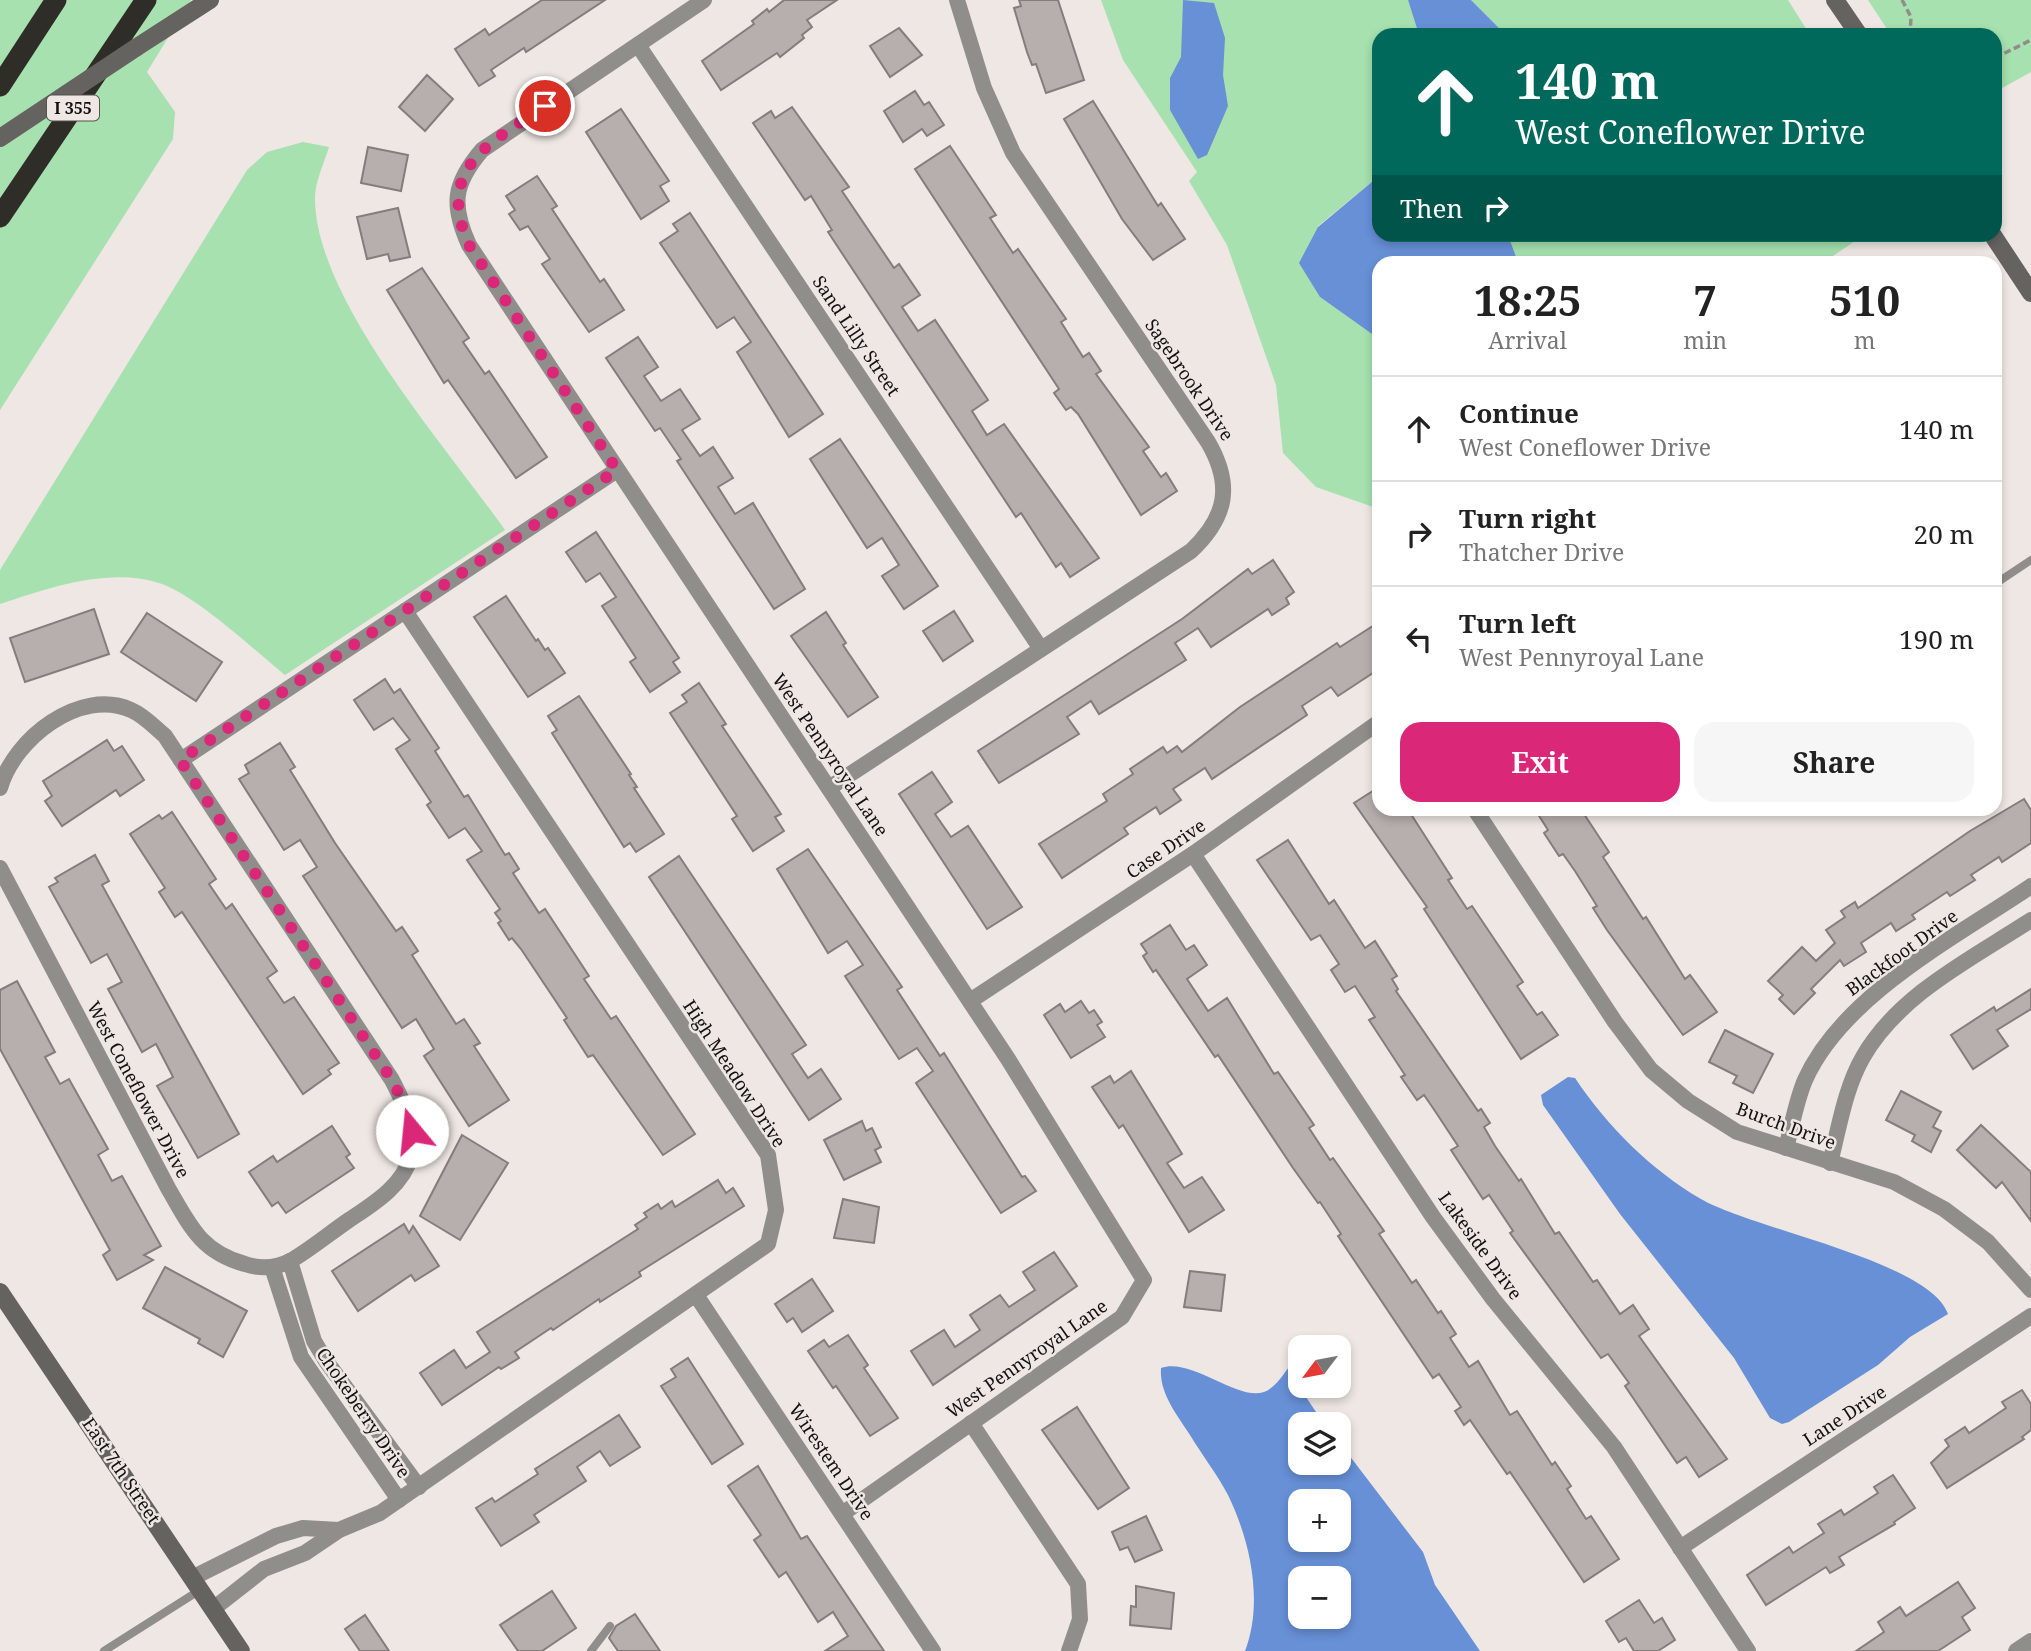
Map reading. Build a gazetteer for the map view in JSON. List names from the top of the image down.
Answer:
{
  "streets": {
    "highway": ["I 355"],
    "street": [
      "Sand Lilly Street",
      "Sagebrook Drive",
      "West Pennyroyal Lane",
      "Case Drive",
      "Blackfoot Drive",
      "High Meadow Drive",
      "West Coneflower Drive",
      "Burch Drive",
      "Lakeside Drive",
      "Chokeberry Drive",
      "Lane Drive",
      "Wirestem Drive",
      "East 7th Street"
    ]
  },
  "crossings": [
    ["Sand Lilly Street", "Sagebrook Drive"],
    ["Sand Lilly Street", "West Pennyroyal Lane"],
    ["Sagebrook Drive", "West Pennyroyal Lane"],
    ["West Pennyroyal Lane", "Case Drive"],
    ["West Pennyroyal Lane", "Wirestem Drive"],
    ["Case Drive", "Lakeside Drive"],
    ["Blackfoot Drive", "Burch Drive"],
    ["High Meadow Drive", "Chokeberry Drive"],
    ["High Meadow Drive", "Wirestem Drive"],
    ["High Meadow Drive", "East 7th Street"],
    ["West Coneflower Drive", "Chokeberry Drive"],
    ["Lakeside Drive", "Lane Drive"]
  ],
  "north": "bottom left",
  "page": {
    "turn": ["140 m", "West Coneflower Drive"],
    "then": "Then",
    "eta": [
      "18:25",
      "Arrival",
      "7",
      "min",
      "510",
      "m"
    ],
    "list": [
      {
        "name": "Continue",
        "note": "West Coneflower Drive",
        "value": "140 m"
      },
      {
        "name": "Turn right",
        "note": "Thatcher Drive",
        "value": "20 m"
      },
      {
        "name": "Turn left",
        "note": "West Pennyroyal Lane",
        "value": "190 m"
      }
    ],
    "buttons": ["Exit", "Share"],
    "map_buttons": ["+", "−"]
  }
}
